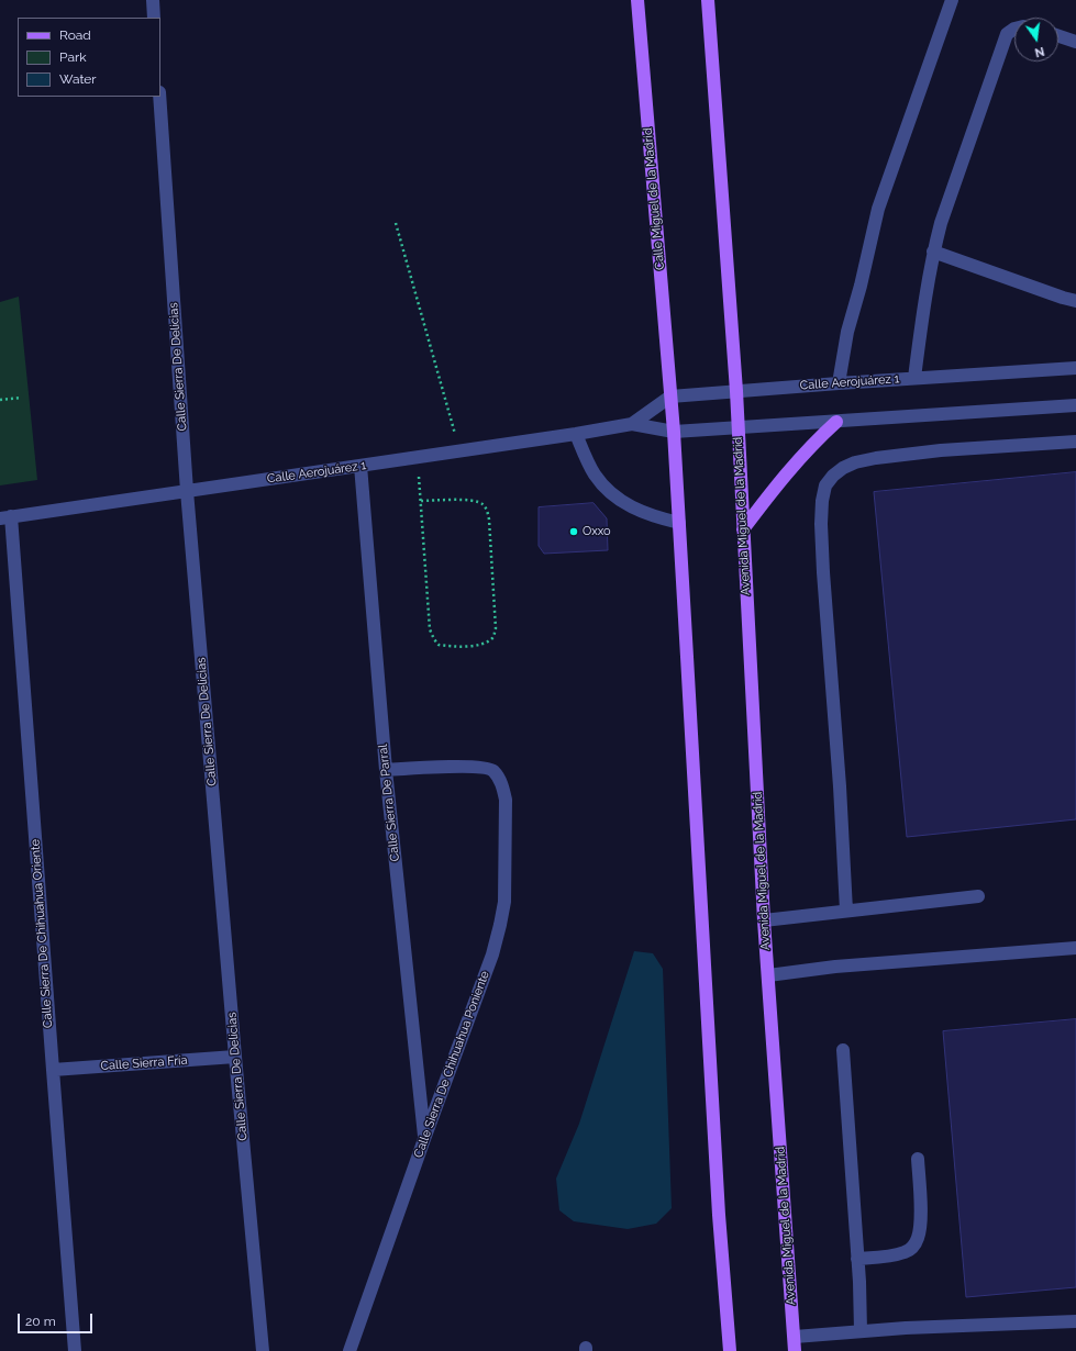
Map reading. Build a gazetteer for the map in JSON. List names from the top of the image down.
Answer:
{
  "streets": {
    "main road": ["Calle Miguel de la Madrid", "Avenida Miguel de la Madrid"],
    "street": [
      "Calle Sierra De Delicias",
      "Calle Aerojuárez 1",
      "Calle Sierra De Parral",
      "Calle Sierra De Chihuahua Oriente",
      "Calle Sierra Fría",
      "Calle Sierra De Chihuahua Poniente"
    ]
  },
  "crossings": [
    ["Calle Miguel de la Madrid", "Calle Aerojuárez 1"],
    ["Calle Sierra De Delicias", "Calle Aerojuárez 1"],
    ["Calle Sierra De Delicias", "Calle Sierra Fría"],
    ["Calle Aerojuárez 1", "Avenida Miguel de la Madrid"],
    ["Calle Aerojuárez 1", "Calle Sierra De Parral"],
    ["Calle Aerojuárez 1", "Calle Sierra De Chihuahua Oriente"],
    ["Calle Sierra De Parral", "Calle Sierra De Chihuahua Poniente"],
    ["Calle Sierra De Chihuahua Oriente", "Calle Sierra Fría"]
  ],
  "places": ["Oxxo"],
  "legend": ["Road", "Park", "Water"],
  "scale_bar": "20 m",
  "north": "bottom"
}
